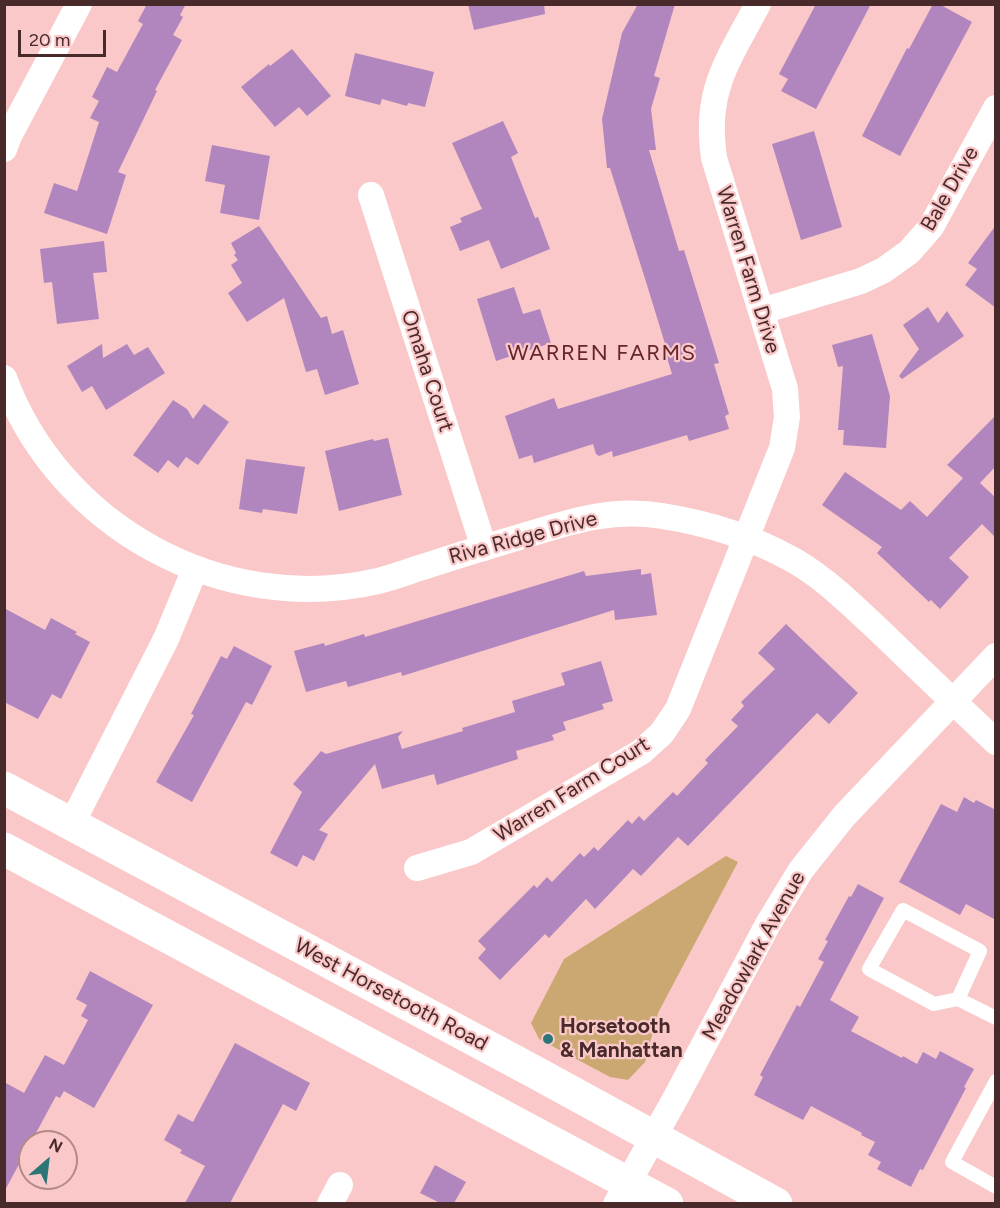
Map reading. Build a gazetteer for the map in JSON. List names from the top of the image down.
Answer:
{
  "streets": {
    "main road": ["West Horsetooth Road"],
    "street": [
      "Bale Drive",
      "Warren Farm Drive",
      "Omaha Court",
      "Riva Ridge Drive",
      "Warren Farm Court",
      "Meadowlark Avenue"
    ]
  },
  "crossings": [
    ["Bale Drive", "Warren Farm Drive"],
    ["Warren Farm Drive", "Riva Ridge Drive"],
    ["Warren Farm Drive", "Warren Farm Court"],
    ["Omaha Court", "Riva Ridge Drive"],
    ["Riva Ridge Drive", "Warren Farm Court"],
    ["Riva Ridge Drive", "Meadowlark Avenue"],
    ["Meadowlark Avenue", "West Horsetooth Road"]
  ],
  "districts": ["WARREN FARMS"],
  "places": ["Horsetooth & Manhattan"],
  "scale_bar": "20 m",
  "north": "top right"
}
